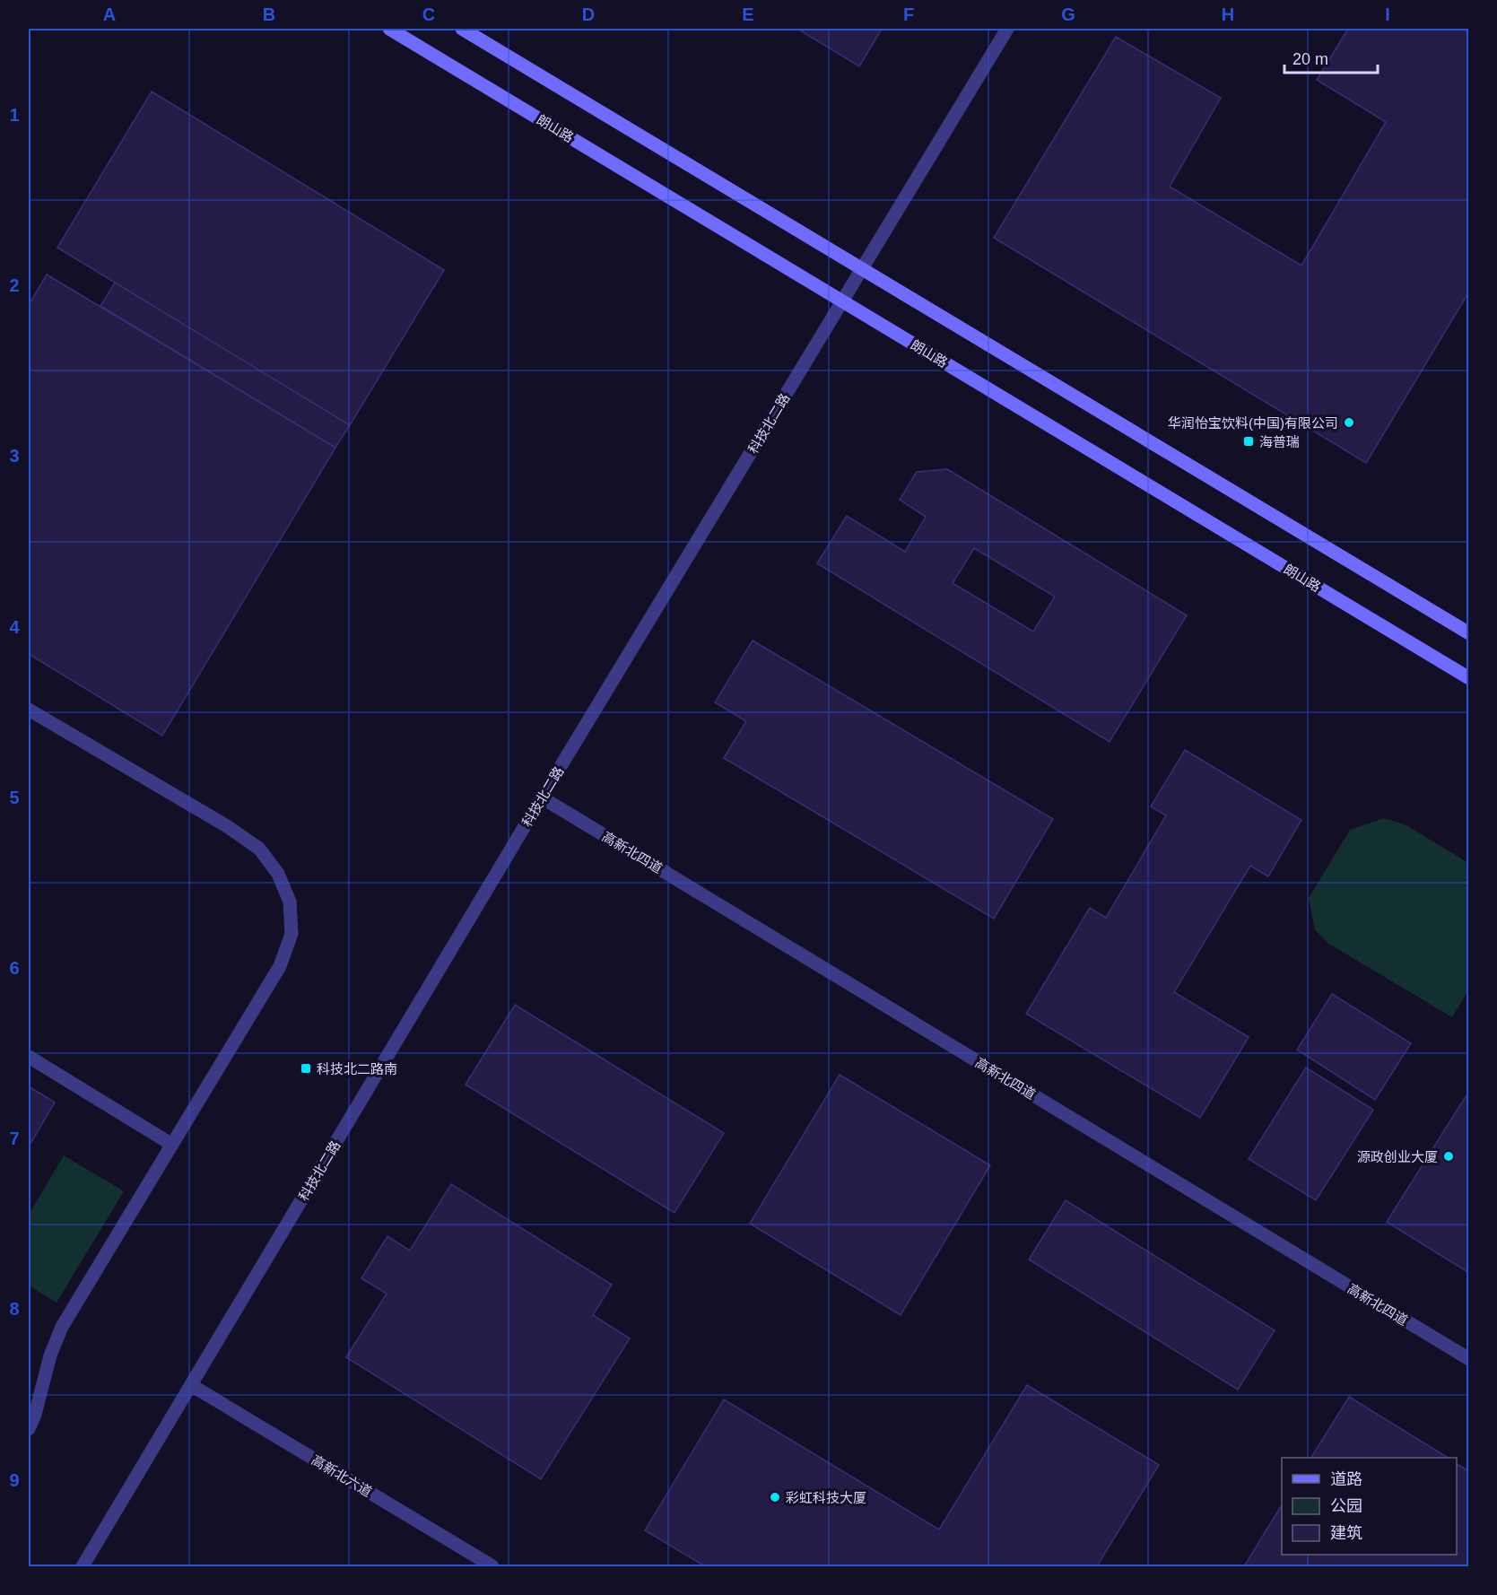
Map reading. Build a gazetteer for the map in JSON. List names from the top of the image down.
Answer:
{
  "streets": {
    "main road": ["朗山路"],
    "street": ["科技北二路", "高新北四道", "高新北六道"]
  },
  "crossings": [
    ["朗山路", "科技北二路"],
    ["科技北二路", "高新北四道"],
    ["科技北二路", "高新北六道"]
  ],
  "places": {
    "other": ["华润怡宝饮料(中国)有限公司", "源政创业大厦", "彩虹科技大厦"],
    "transit": ["海普瑞", "科技北二路南"]
  },
  "legend": ["道路", "公园", "建筑"],
  "scale_bar": "20 m",
  "grid": {
    "columns": [
      "A",
      "B",
      "C",
      "D",
      "E",
      "F",
      "G",
      "H",
      "I"
    ],
    "rows": [
      "1",
      "2",
      "3",
      "4",
      "5",
      "6",
      "7",
      "8",
      "9"
    ]
  }
}
